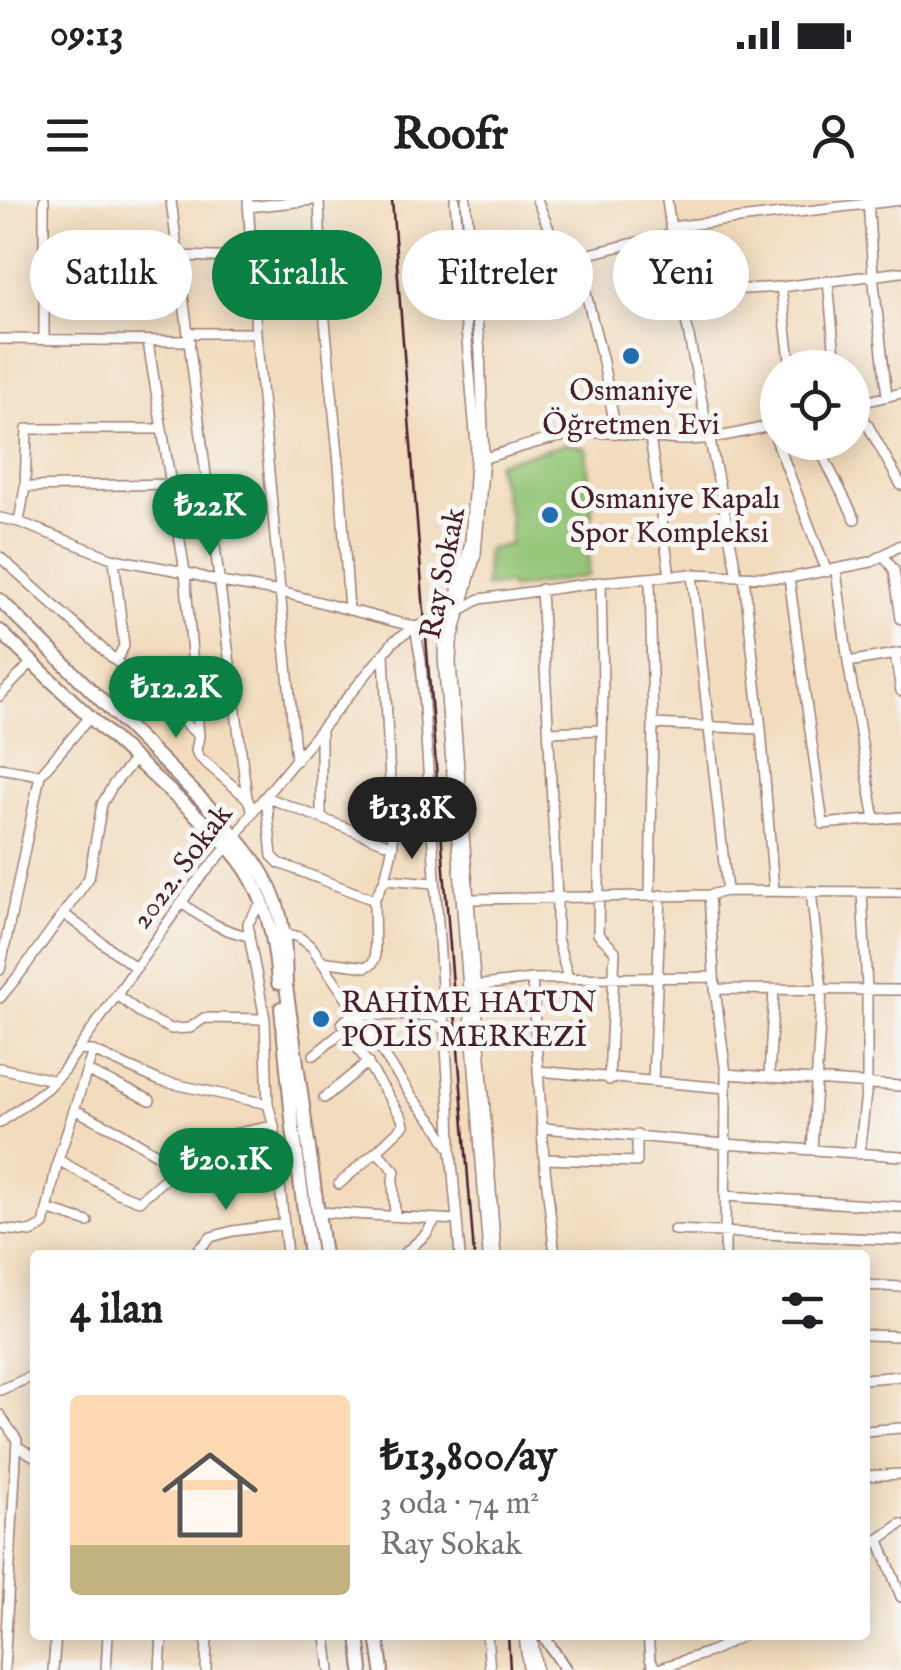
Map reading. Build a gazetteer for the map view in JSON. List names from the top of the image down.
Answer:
{
  "streets": {
    "street": ["Ray Sokak", "2022. Sokak"]
  },
  "places": ["Osmaniye Öğretmen Evi", "Osmaniye Kapalı Spor Kompleksi", "RAHİME HATUN POLİS MERKEZİ"],
  "page": {
    "status": "09:13",
    "header": "Roofr",
    "chip": [
      "Satılık",
      "Kiralık",
      "Filtreler",
      "Yeni"
    ],
    "price": [
      "₺22K",
      "₺12.2K",
      "₺13.8K",
      "₺20.1K"
    ],
    "heading": "4 ilan",
    "list": [
      {
        "name": "₺13,800/ay",
        "note": "3 oda · 74 m² · Ray Sokak"
      }
    ]
  }
}
